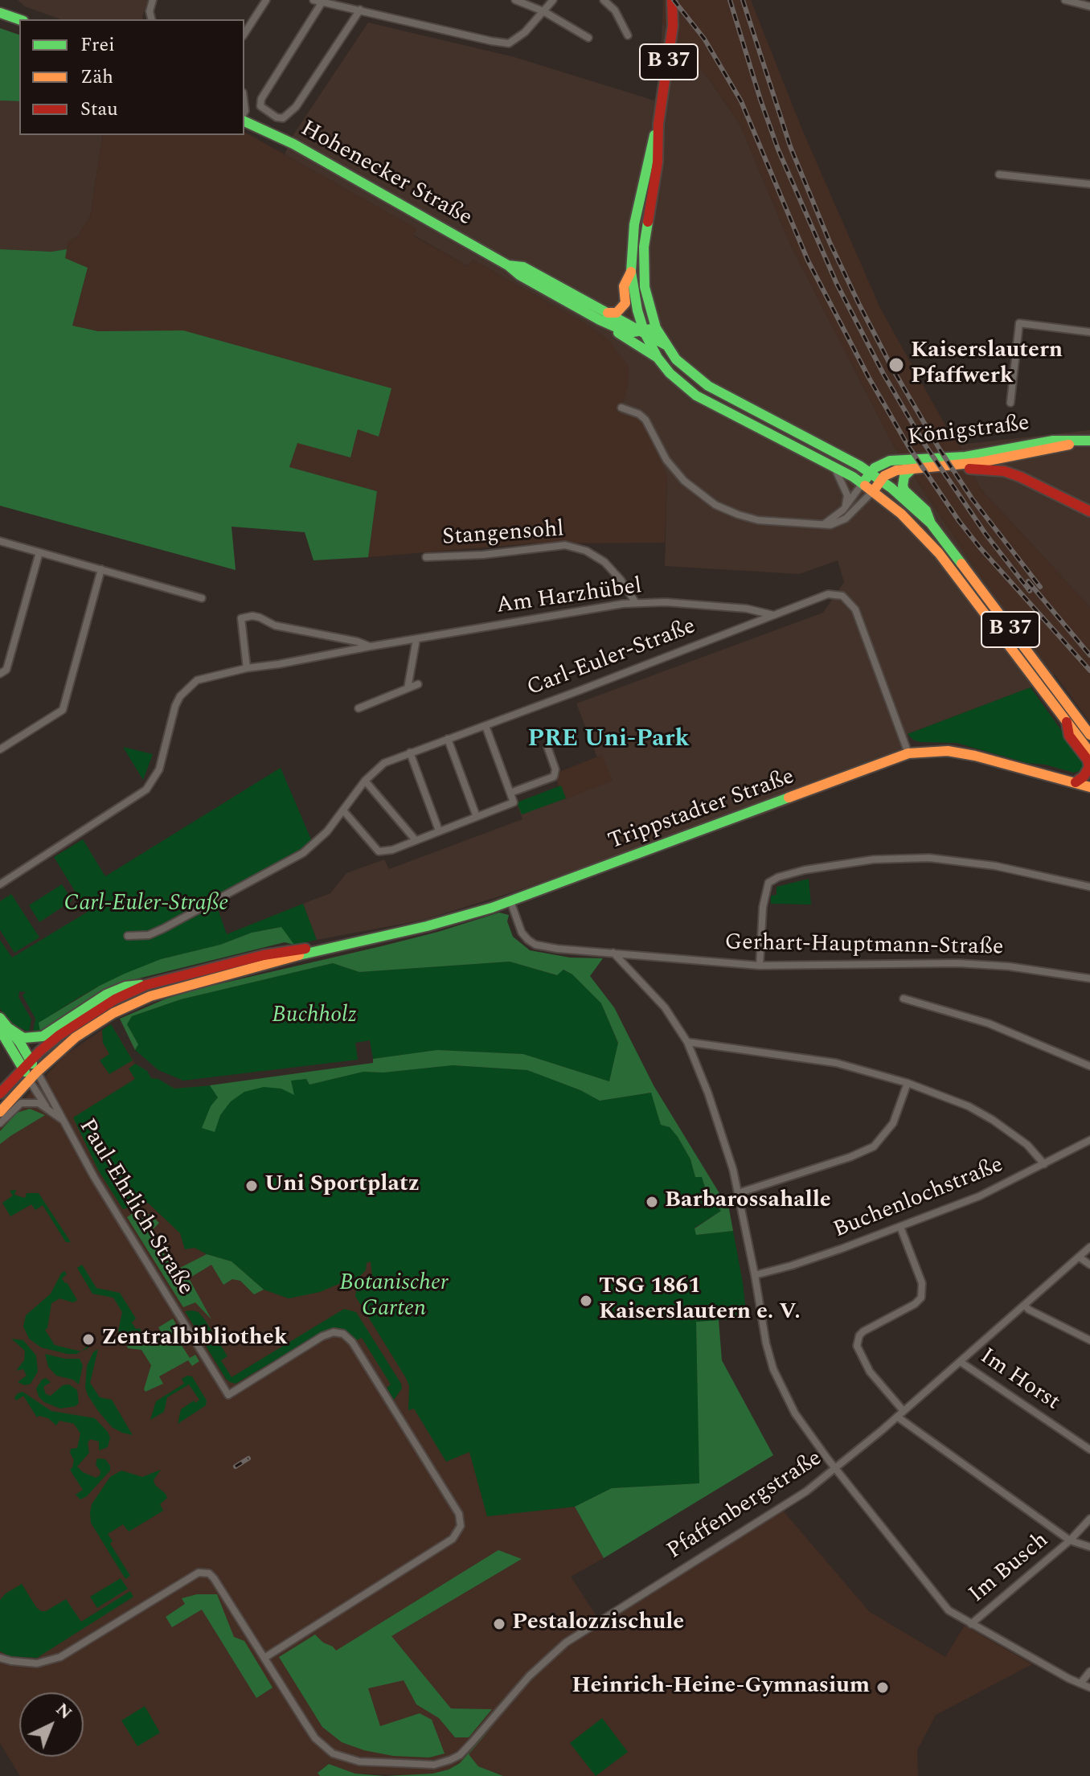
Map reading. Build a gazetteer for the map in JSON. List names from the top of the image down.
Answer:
{
  "streets": {
    "main road": [
      "B 37",
      "Hohenecker Straße",
      "Königstraße",
      "Trippstadter Straße"
    ],
    "street": [
      "Stangensohl",
      "Am Harzhübel",
      "Carl-Euler-Straße",
      "Gerhart-Hauptmann-Straße",
      "Buchenlochstraße",
      "Paul-Ehrlich-Straße",
      "Im Horst",
      "Pfaffenbergstraße",
      "Im Busch"
    ]
  },
  "crossings": [
    ["B 37", "Hohenecker Straße"],
    ["B 37", "Königstraße"],
    ["Stangensohl", "Am Harzhübel"],
    ["Am Harzhübel", "Carl-Euler-Straße"],
    ["Carl-Euler-Straße", "Trippstadter Straße"],
    ["Trippstadter Straße", "Gerhart-Hauptmann-Straße"],
    ["Trippstadter Straße", "Paul-Ehrlich-Straße"],
    ["Paul-Ehrlich-Straße", "Pfaffenbergstraße"],
    ["Im Horst", "Pfaffenbergstraße"]
  ],
  "districts": ["PRE Uni-Park"],
  "parks": ["Carl-Euler-Straße", "Buchholz", "Botanischer Garten"],
  "places": [
    "Kaiserslautern Pfaffwerk",
    "Uni Sportplatz",
    "Barbarossahalle",
    "TSG 1861 Kaiserslautern e. V.",
    "Zentralbibliothek",
    "Pestalozzischule",
    "Heinrich-Heine-Gymnasium"
  ],
  "legend": ["Frei", "Zäh", "Stau"],
  "north": "top right"
}
